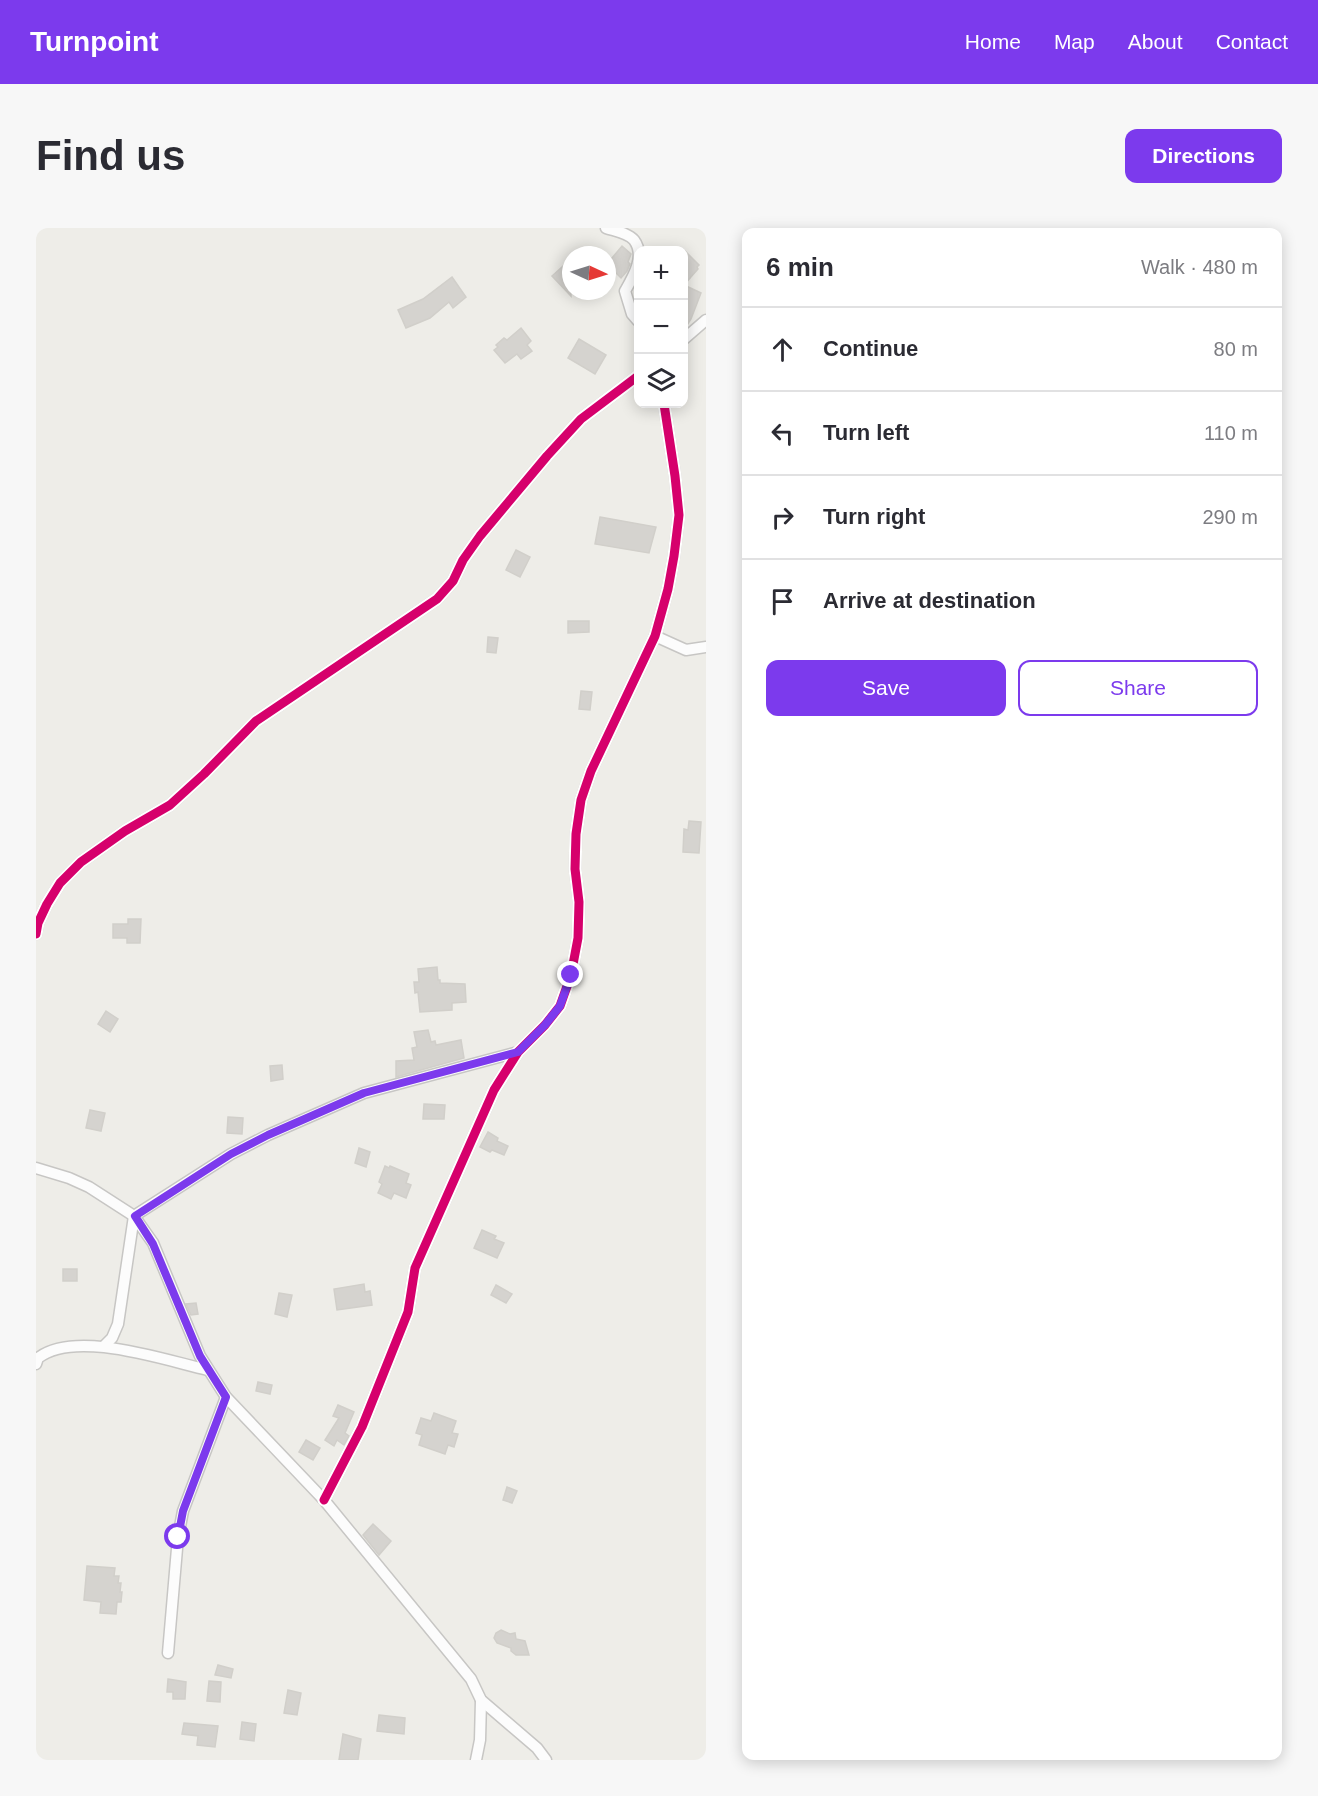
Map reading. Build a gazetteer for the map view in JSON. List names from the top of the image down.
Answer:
{
  "north": "right",
  "page": {
    "header": "Turnpoint",
    "nav": [
      "Home",
      "Map",
      "About",
      "Contact"
    ],
    "buttons": [
      "Directions",
      ["Save", "Share"]
    ],
    "title": "Find us",
    "heading": ["6 min", "Walk · 480 m"],
    "map_buttons": ["+", "−"],
    "list": [
      ["Continue", "80 m"],
      ["Turn left", "110 m"],
      ["Turn right", "290 m"],
      "Arrive at destination"
    ]
  }
}
